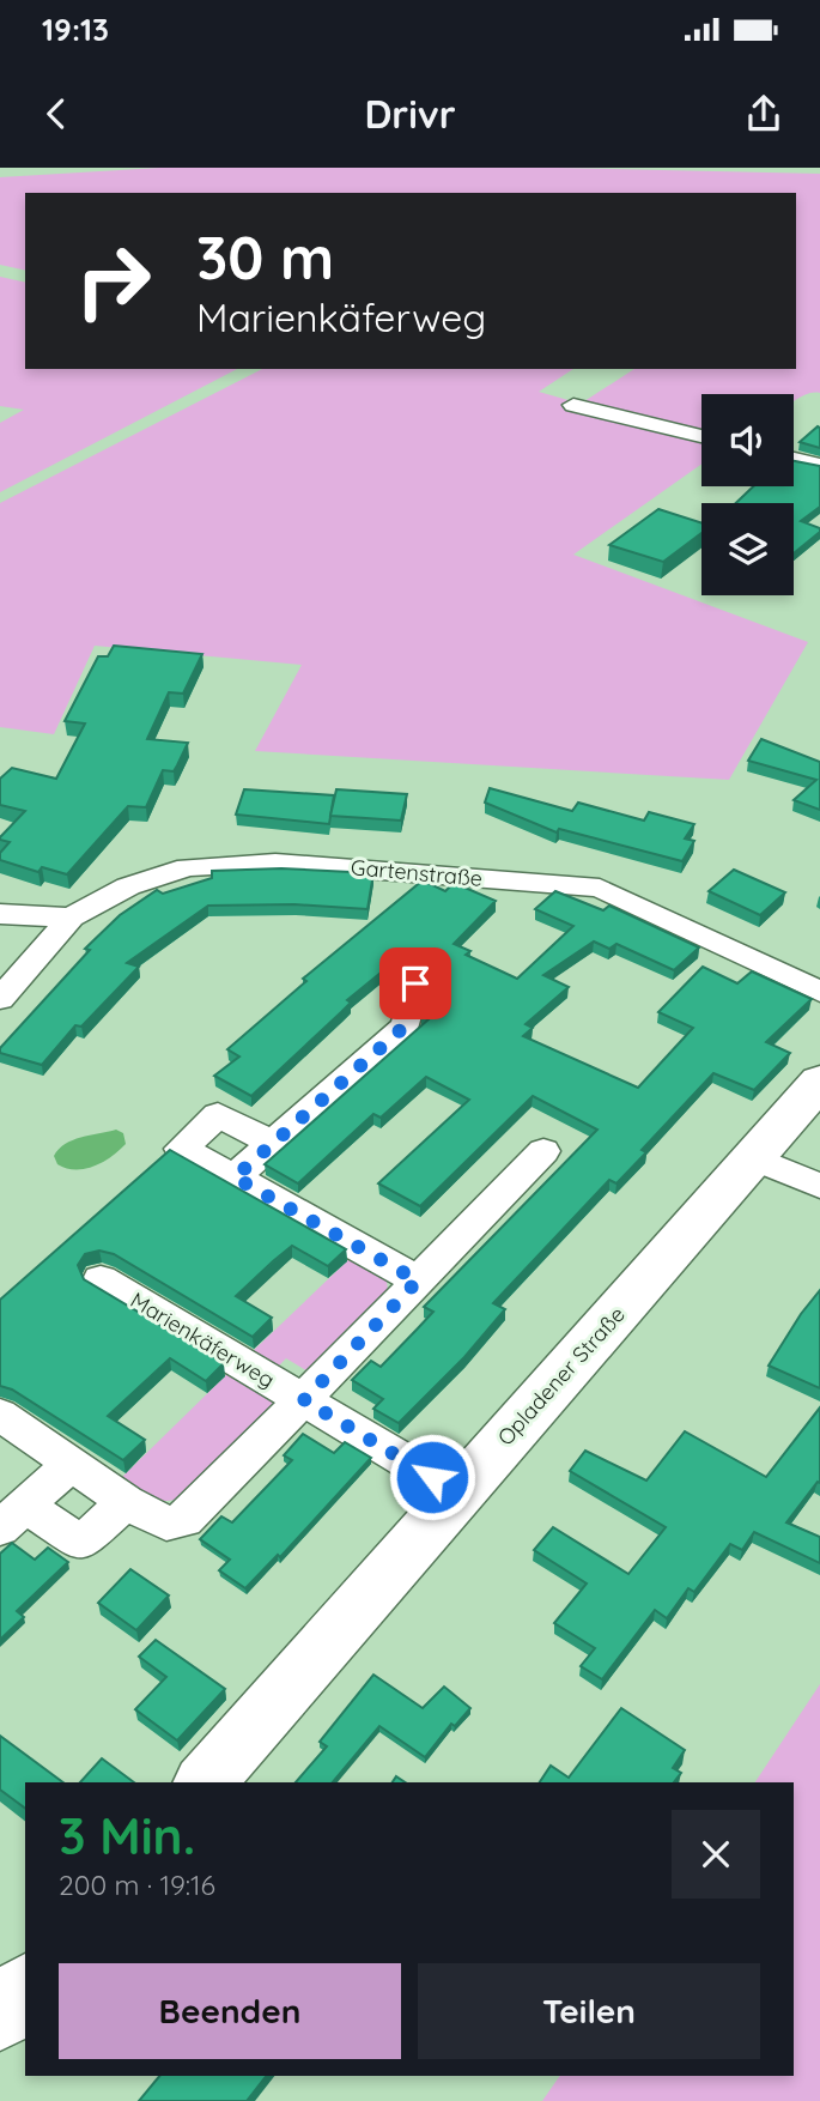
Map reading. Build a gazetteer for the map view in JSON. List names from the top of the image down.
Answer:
{
  "streets": {
    "main road": ["Opladener Straße"],
    "street": ["Gartenstraße", "Marienkäferweg"]
  },
  "crossings": [
    ["Marienkäferweg", "Opladener Straße"]
  ],
  "page": {
    "status": "19:13",
    "header": "Drivr",
    "turn": ["30 m", "Marienkäferweg"],
    "heading": ["3 Min.", "200 m · 19:16"],
    "buttons": ["Beenden", "Teilen"]
  }
}
